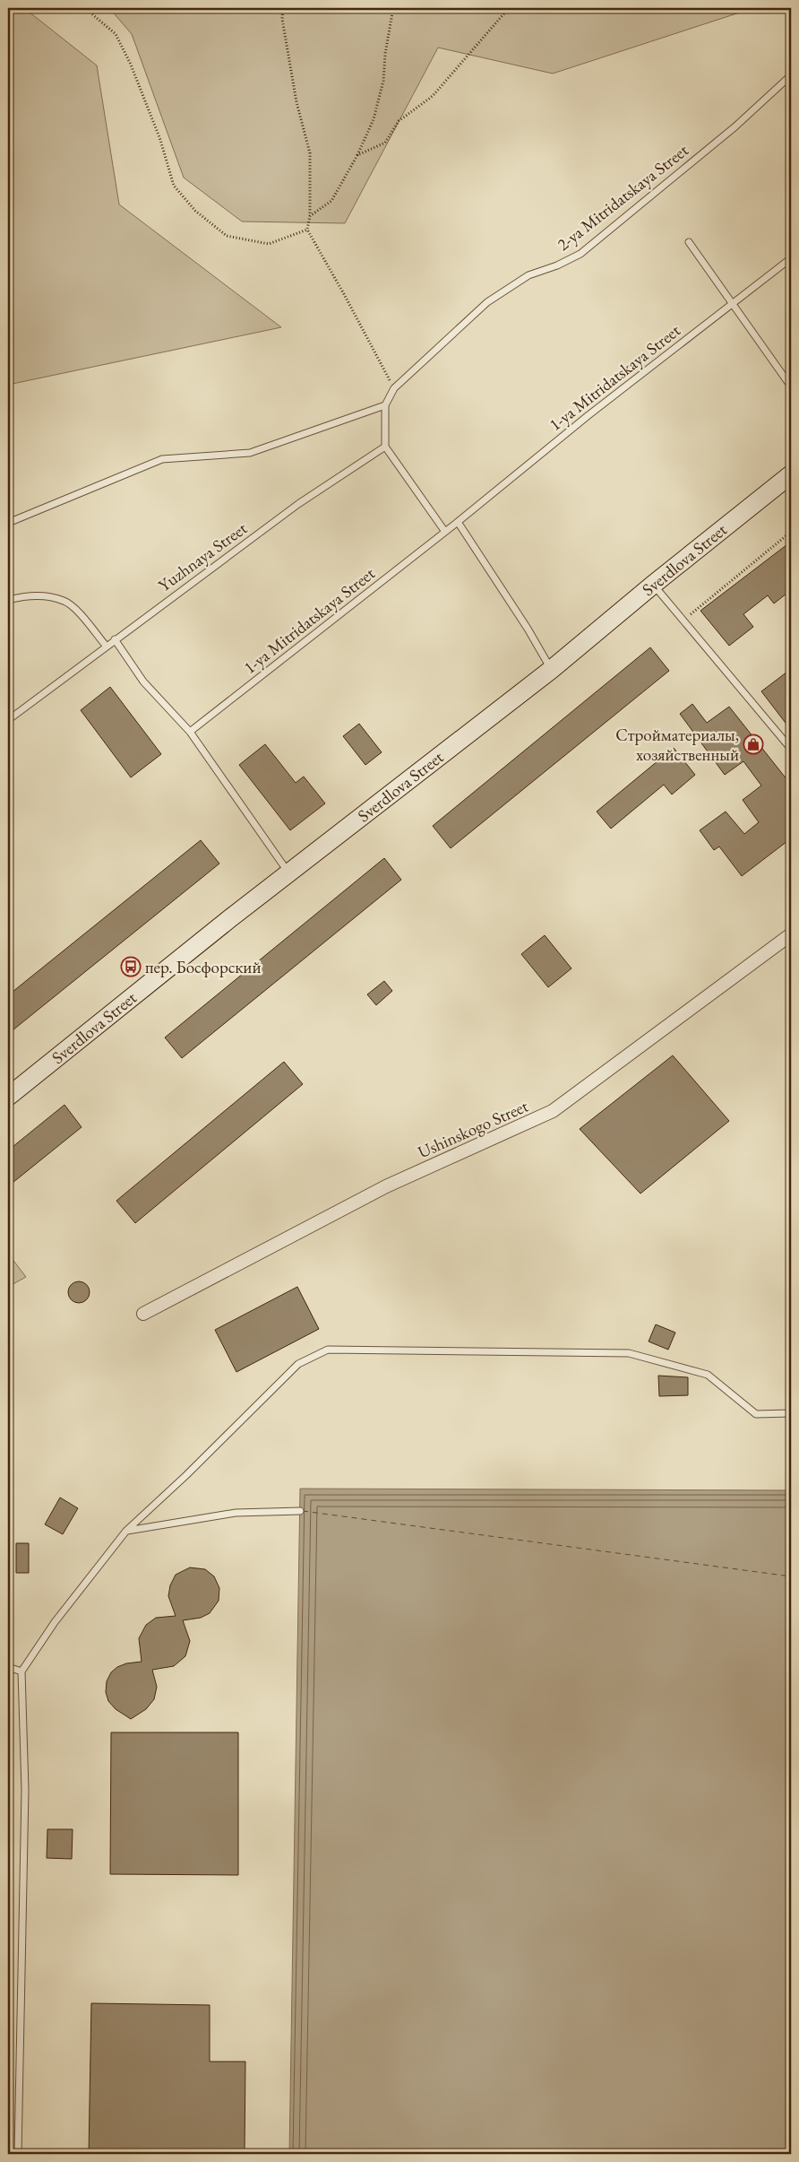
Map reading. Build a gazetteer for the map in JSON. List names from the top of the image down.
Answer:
{
  "streets": {
    "main road": ["Sverdlova Street"],
    "street": ["Ushinskogo Street"],
    "lane": ["2-ya Mitridatskaya Street", "1-ya Mitridatskaya Street", "Yuzhnaya Street"]
  },
  "places": {
    "shop": ["Стройматериалы, хозяйственный"],
    "bus stop": ["пер. Босфорский"]
  }
}
